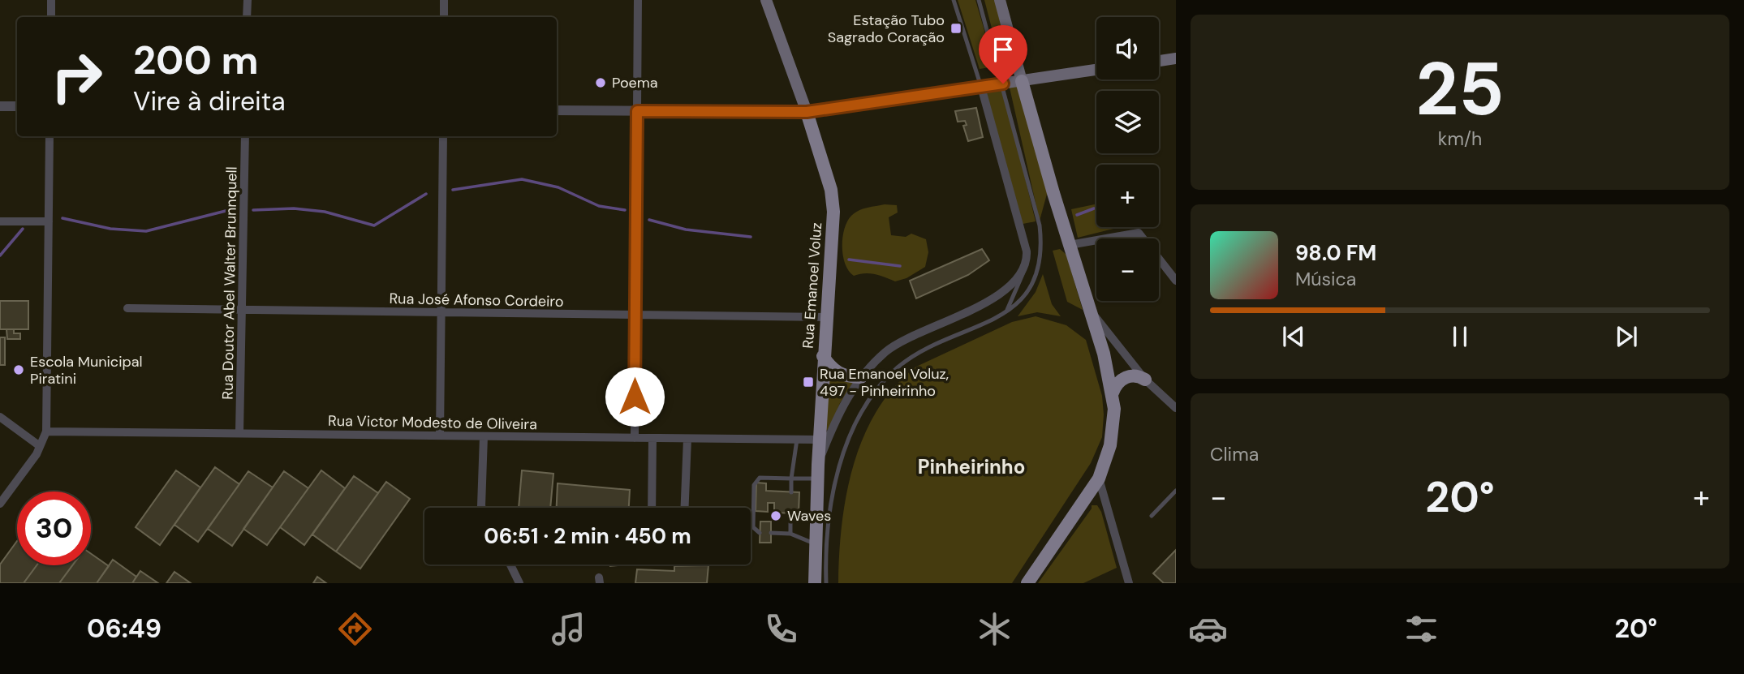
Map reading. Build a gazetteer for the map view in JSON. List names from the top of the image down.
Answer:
{
  "streets": {
    "main road": ["Rua Emanoel Voluz"],
    "street": ["Rua Doutor Abel Walter Brunnquell", "Rua José Afonso Cordeiro", "Rua Victor Modesto de Oliveira"]
  },
  "crossings": [
    ["Rua Doutor Abel Walter Brunnquell", "Rua José Afonso Cordeiro"],
    ["Rua Doutor Abel Walter Brunnquell", "Rua Victor Modesto de Oliveira"],
    ["Rua Emanoel Voluz", "Rua José Afonso Cordeiro"],
    ["Rua Emanoel Voluz", "Rua Victor Modesto de Oliveira"]
  ],
  "districts": ["Pinheirinho"],
  "places": {
    "transit": ["Estação Tubo Sagrado Coração", "Rua Emanoel Voluz, 497 - Pinheirinho"],
    "other": ["Poema", "Escola Municipal Piratini", "Waves"]
  },
  "page": {
    "tile": [
      ["25", "km/h"],
      "Clima"
    ],
    "map_buttons": ["+", "−"],
    "turn": ["200 m", "Vire à direita"],
    "song": ["98.0 FM", "Música"],
    "heat": ["−", "20°", "+"],
    "limit": "30",
    "trip": "06:51 · 2 min · 450 m",
    "tabs": ["06:49", "20°"]
  }
}
